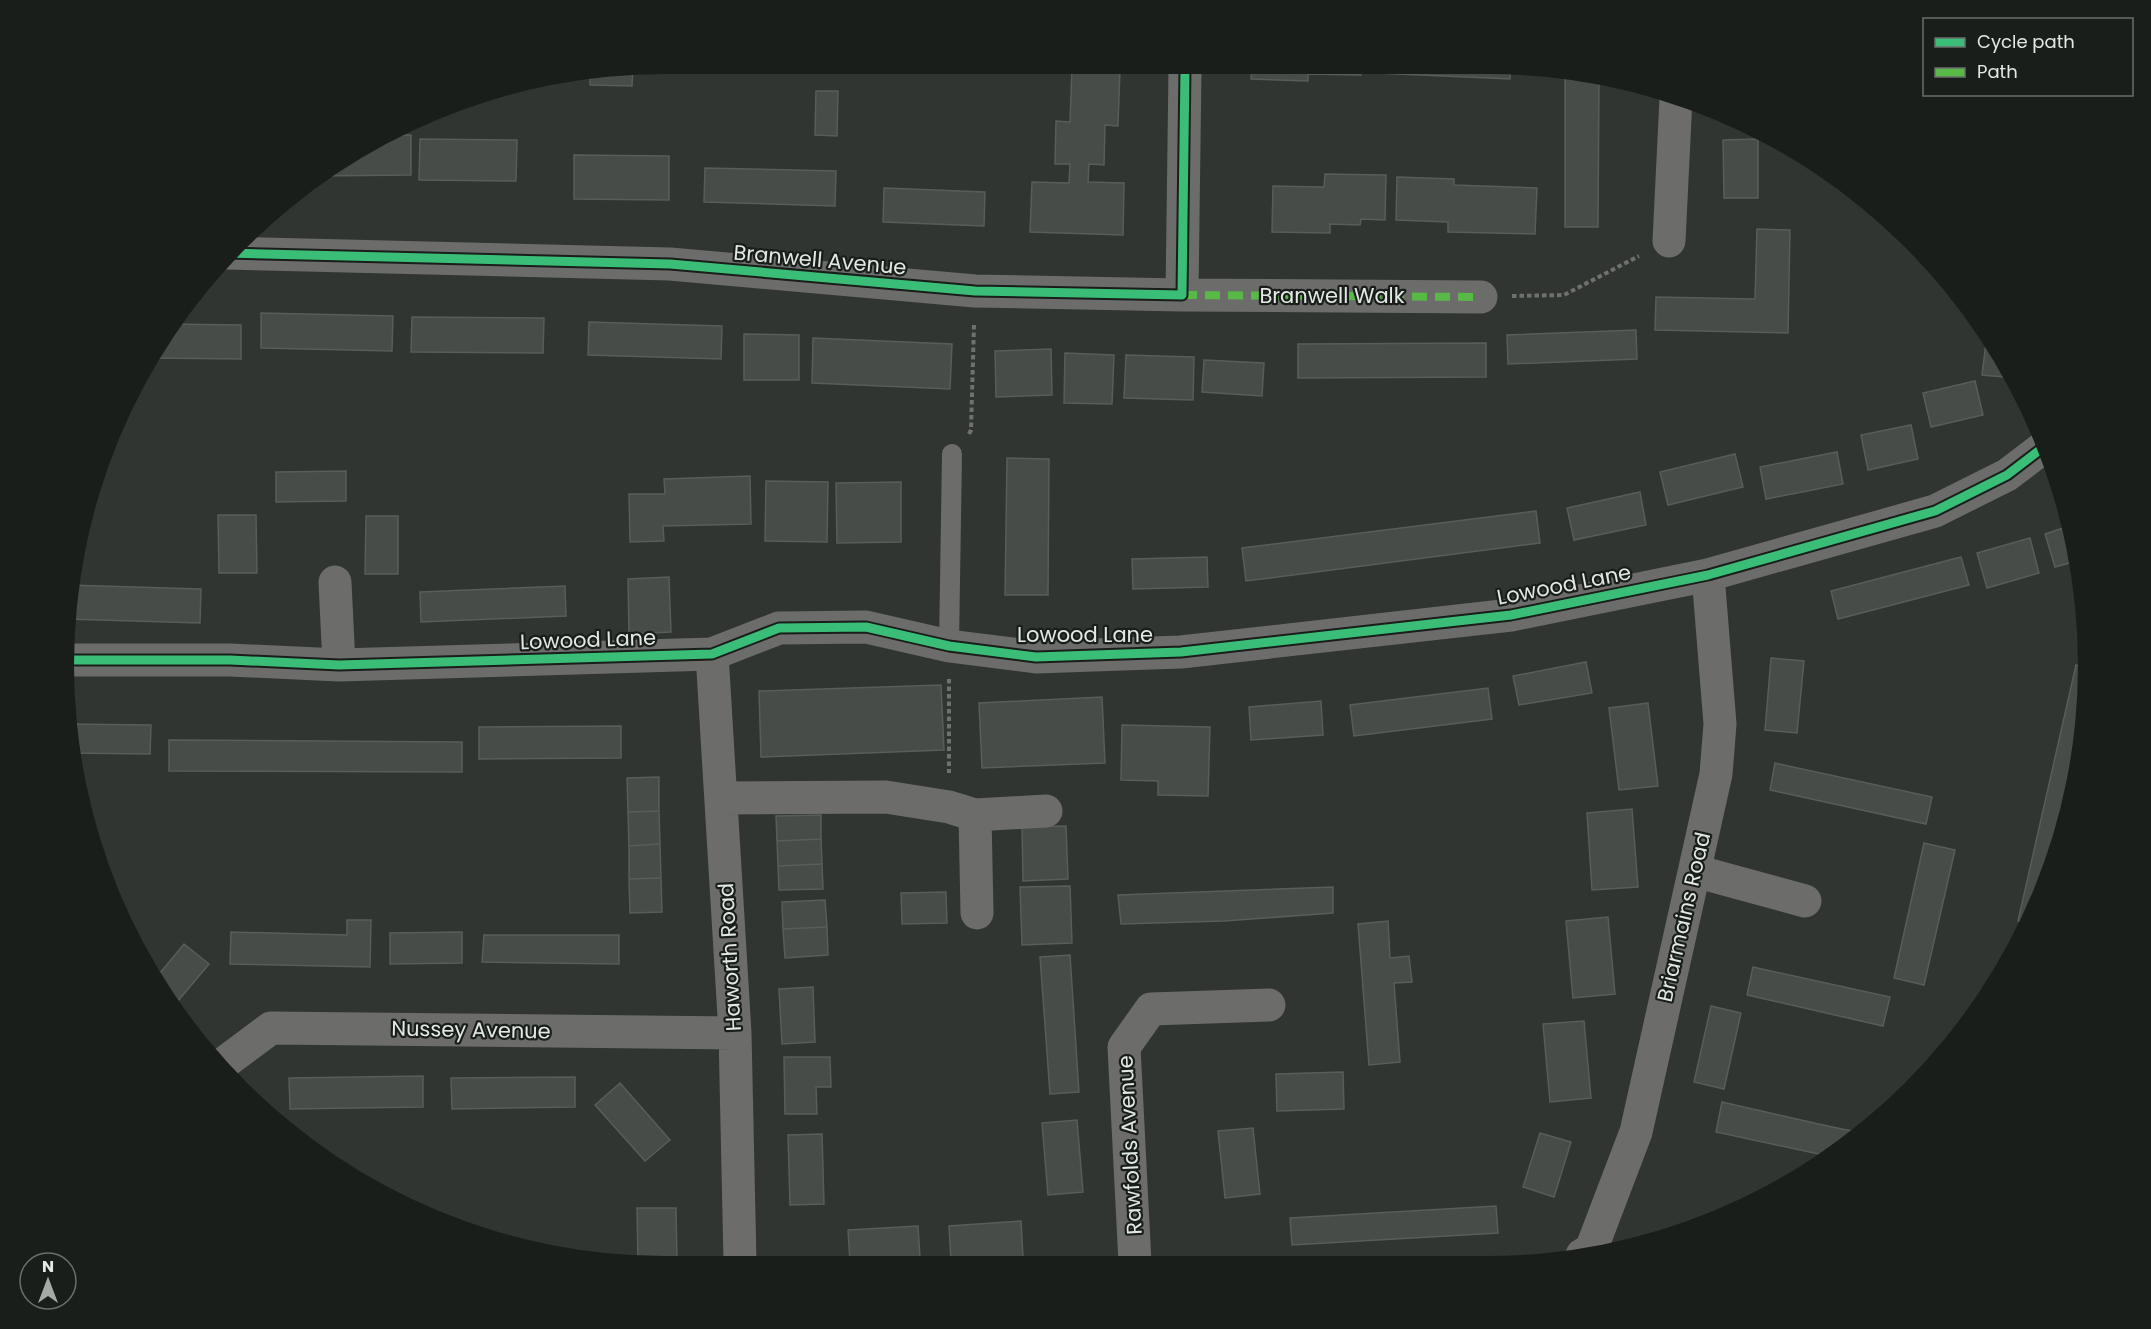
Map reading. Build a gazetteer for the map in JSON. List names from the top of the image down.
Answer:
{
  "streets": {
    "street": [
      "Branwell Avenue",
      "Branwell Walk",
      "Lowood Lane",
      "Briarmains Road",
      "Haworth Road",
      "Nussey Avenue",
      "Rawfolds Avenue"
    ]
  },
  "crossings": [
    ["Branwell Avenue", "Branwell Walk"],
    ["Lowood Lane", "Briarmains Road"],
    ["Lowood Lane", "Haworth Road"],
    ["Haworth Road", "Nussey Avenue"]
  ],
  "legend": ["Cycle path", "Path"],
  "north": "top"
}
